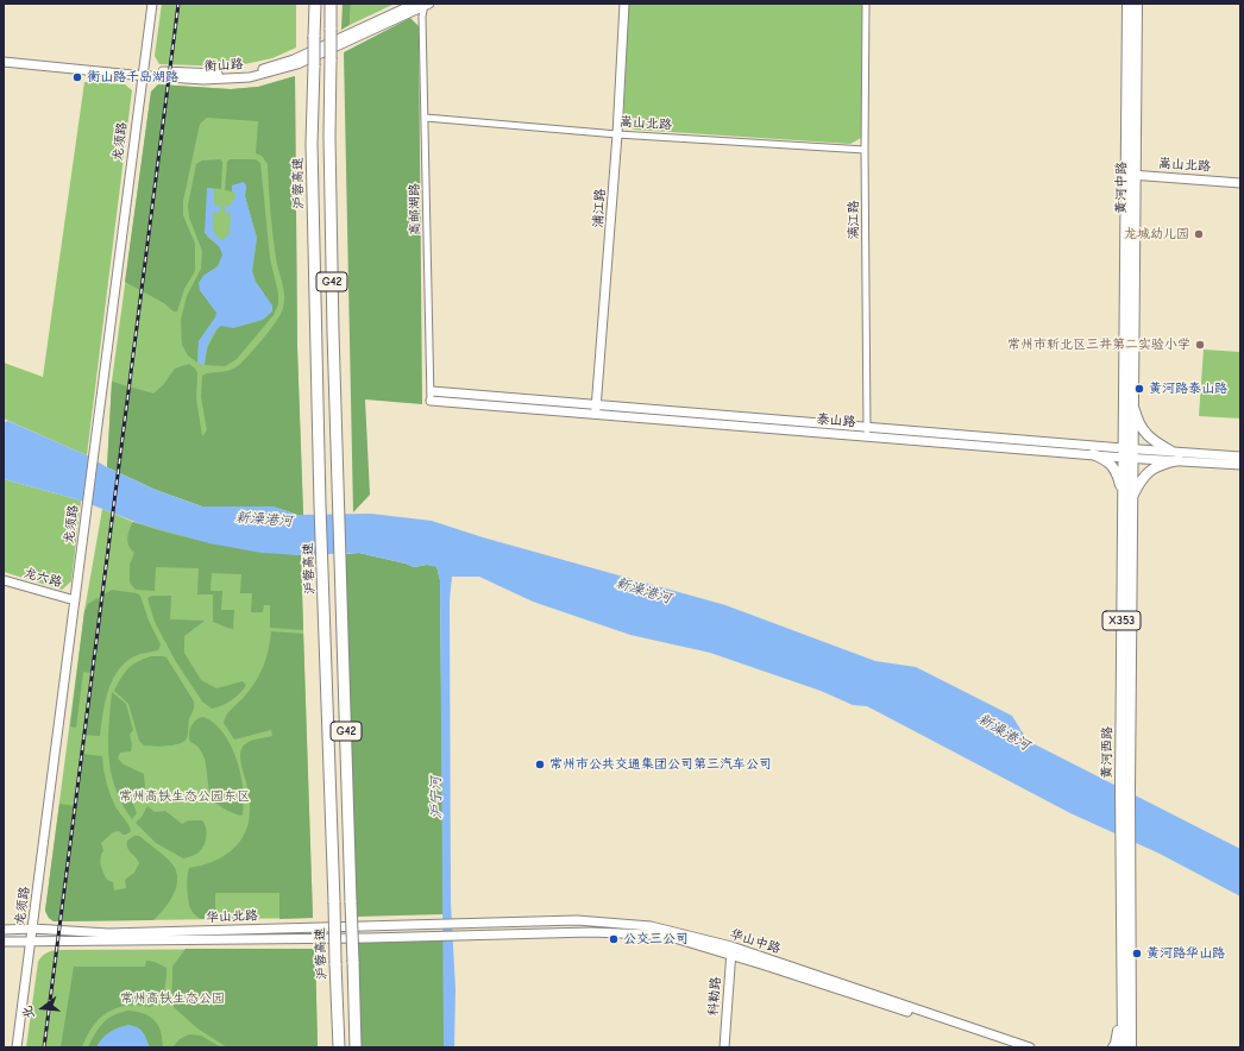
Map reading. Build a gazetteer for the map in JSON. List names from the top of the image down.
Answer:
{
  "streets": {
    "highway": ["沪蓉高速", "G42"],
    "main road": [
      "衡山路",
      "嵩山北路",
      "龙须路",
      "黄河中路",
      "浦江路",
      "泰山路",
      "龙六路",
      "X353",
      "黄河西路",
      "华山北路",
      "华山中路",
      "科勒路"
    ],
    "street": ["高邮湖路", "漓江路"]
  },
  "crossings": [
    ["衡山路", "龙须路"],
    ["衡山路", "高邮湖路"],
    ["嵩山北路", "黄河中路"],
    ["嵩山北路", "浦江路"],
    ["嵩山北路", "高邮湖路"],
    ["嵩山北路", "漓江路"],
    ["龙须路", "龙六路"],
    ["龙须路", "华山北路"],
    ["黄河中路", "泰山路"],
    ["黄河中路", "黄河西路"],
    ["浦江路", "泰山路"],
    ["高邮湖路", "泰山路"],
    ["漓江路", "泰山路"],
    ["泰山路", "黄河西路"],
    ["华山北路", "华山中路"],
    ["华山中路", "科勒路"]
  ],
  "water": ["新澡港河", "沪宁河"],
  "parks": ["常州高铁生态公园东区", "常州高铁生态公园"],
  "places": [
    "衡山路千岛湖路",
    "龙城幼儿园",
    "常州市新北区三井第二实验小学",
    "黄河路泰山路",
    "常州市公共交通集团公司第三汽车公司",
    "公交三公司",
    "黄河路华山路"
  ],
  "north": "left"
}
